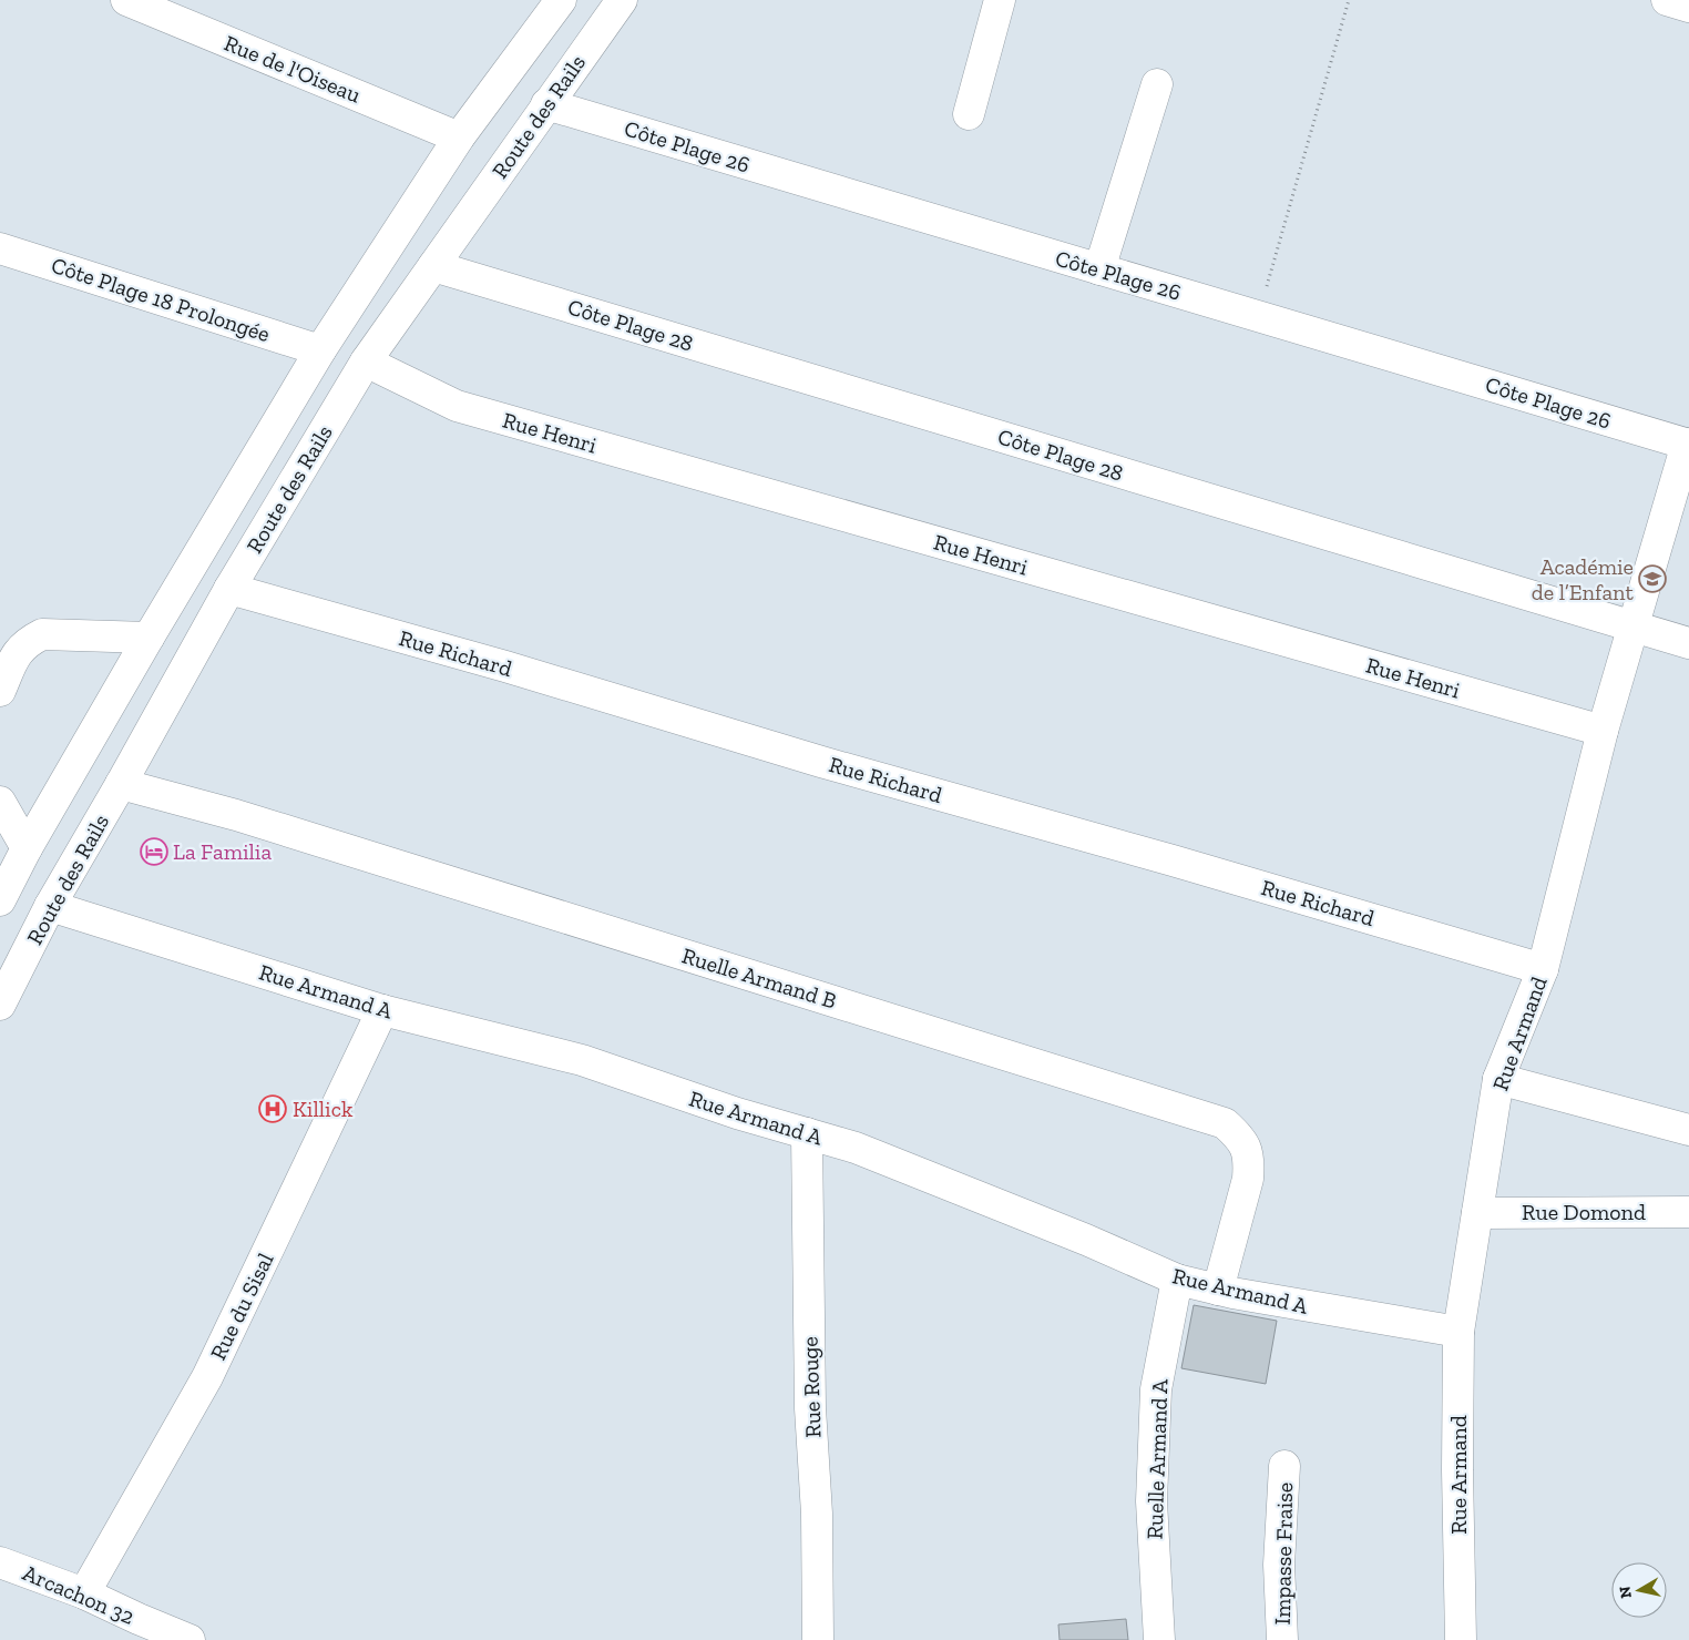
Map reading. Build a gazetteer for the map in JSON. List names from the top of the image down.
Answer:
{
  "streets": {
    "street": [
      "Rue de l'Oiseau",
      "Route des Rails",
      "Côte Plage 26",
      "Côte Plage 18 Prolongée",
      "Côte Plage 28",
      "Rue Henri",
      "Rue Richard",
      "Ruelle Armand B",
      "Rue Armand A",
      "Rue Armand",
      "Rue Domond",
      "Rue du Sisal",
      "Rue Rouge",
      "Ruelle Armand A",
      "Impasse Fraise",
      "Arcachon 32"
    ]
  },
  "crossings": [
    ["Rue de l'Oiseau", "Route des Rails"],
    ["Route des Rails", "Côte Plage 26"],
    ["Route des Rails", "Côte Plage 18 Prolongée"],
    ["Route des Rails", "Côte Plage 28"],
    ["Route des Rails", "Rue Henri"],
    ["Route des Rails", "Rue Richard"],
    ["Route des Rails", "Ruelle Armand B"],
    ["Route des Rails", "Rue Armand A"],
    ["Côte Plage 26", "Rue Armand"],
    ["Côte Plage 28", "Rue Armand"],
    ["Rue Henri", "Rue Armand"],
    ["Rue Richard", "Rue Armand"],
    ["Ruelle Armand B", "Rue Armand A"],
    ["Rue Armand A", "Rue Armand"],
    ["Rue Armand A", "Rue du Sisal"],
    ["Rue Armand A", "Rue Rouge"],
    ["Rue Armand A", "Ruelle Armand A"],
    ["Rue Armand", "Rue Domond"],
    ["Rue du Sisal", "Arcachon 32"]
  ],
  "places": {
    "school or university": ["Académie de l’Enfant"],
    "hotel": ["La Familia"],
    "hospital": ["Killick"]
  },
  "north": "left"
}
